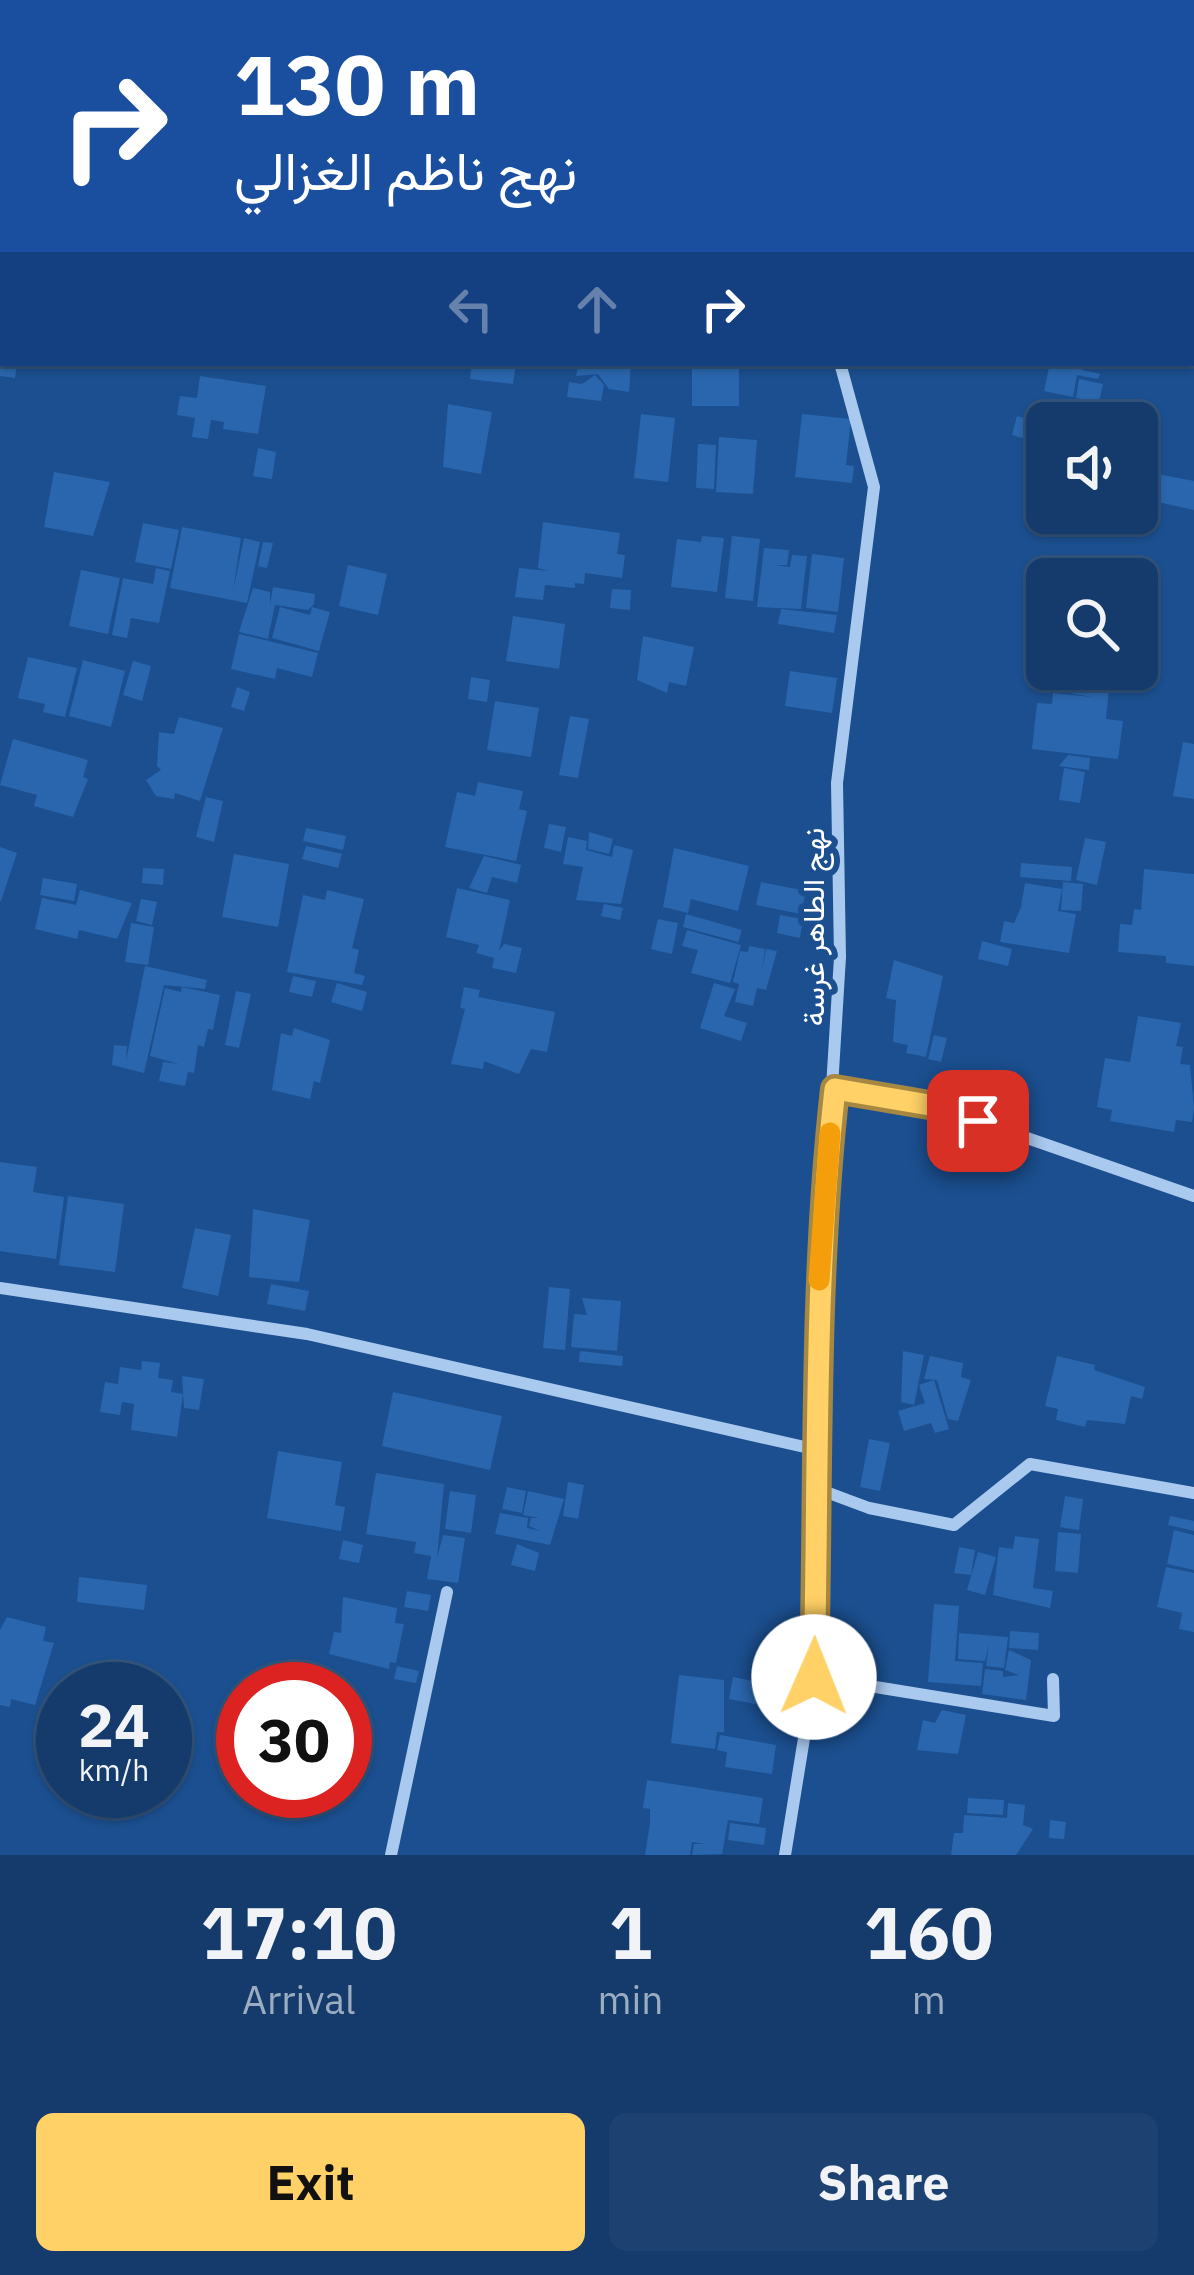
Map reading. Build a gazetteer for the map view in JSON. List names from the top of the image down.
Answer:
{
  "streets": {
    "street": ["نهج الطاهر غرسة"]
  },
  "page": {
    "turn": ["130 m", "نهج ناظم الغزالي"],
    "speed": "24 km/h",
    "limit": "30",
    "eta": [
      "17:10",
      "Arrival",
      "1",
      "min",
      "160",
      "m"
    ],
    "buttons": ["Exit", "Share"]
  }
}
